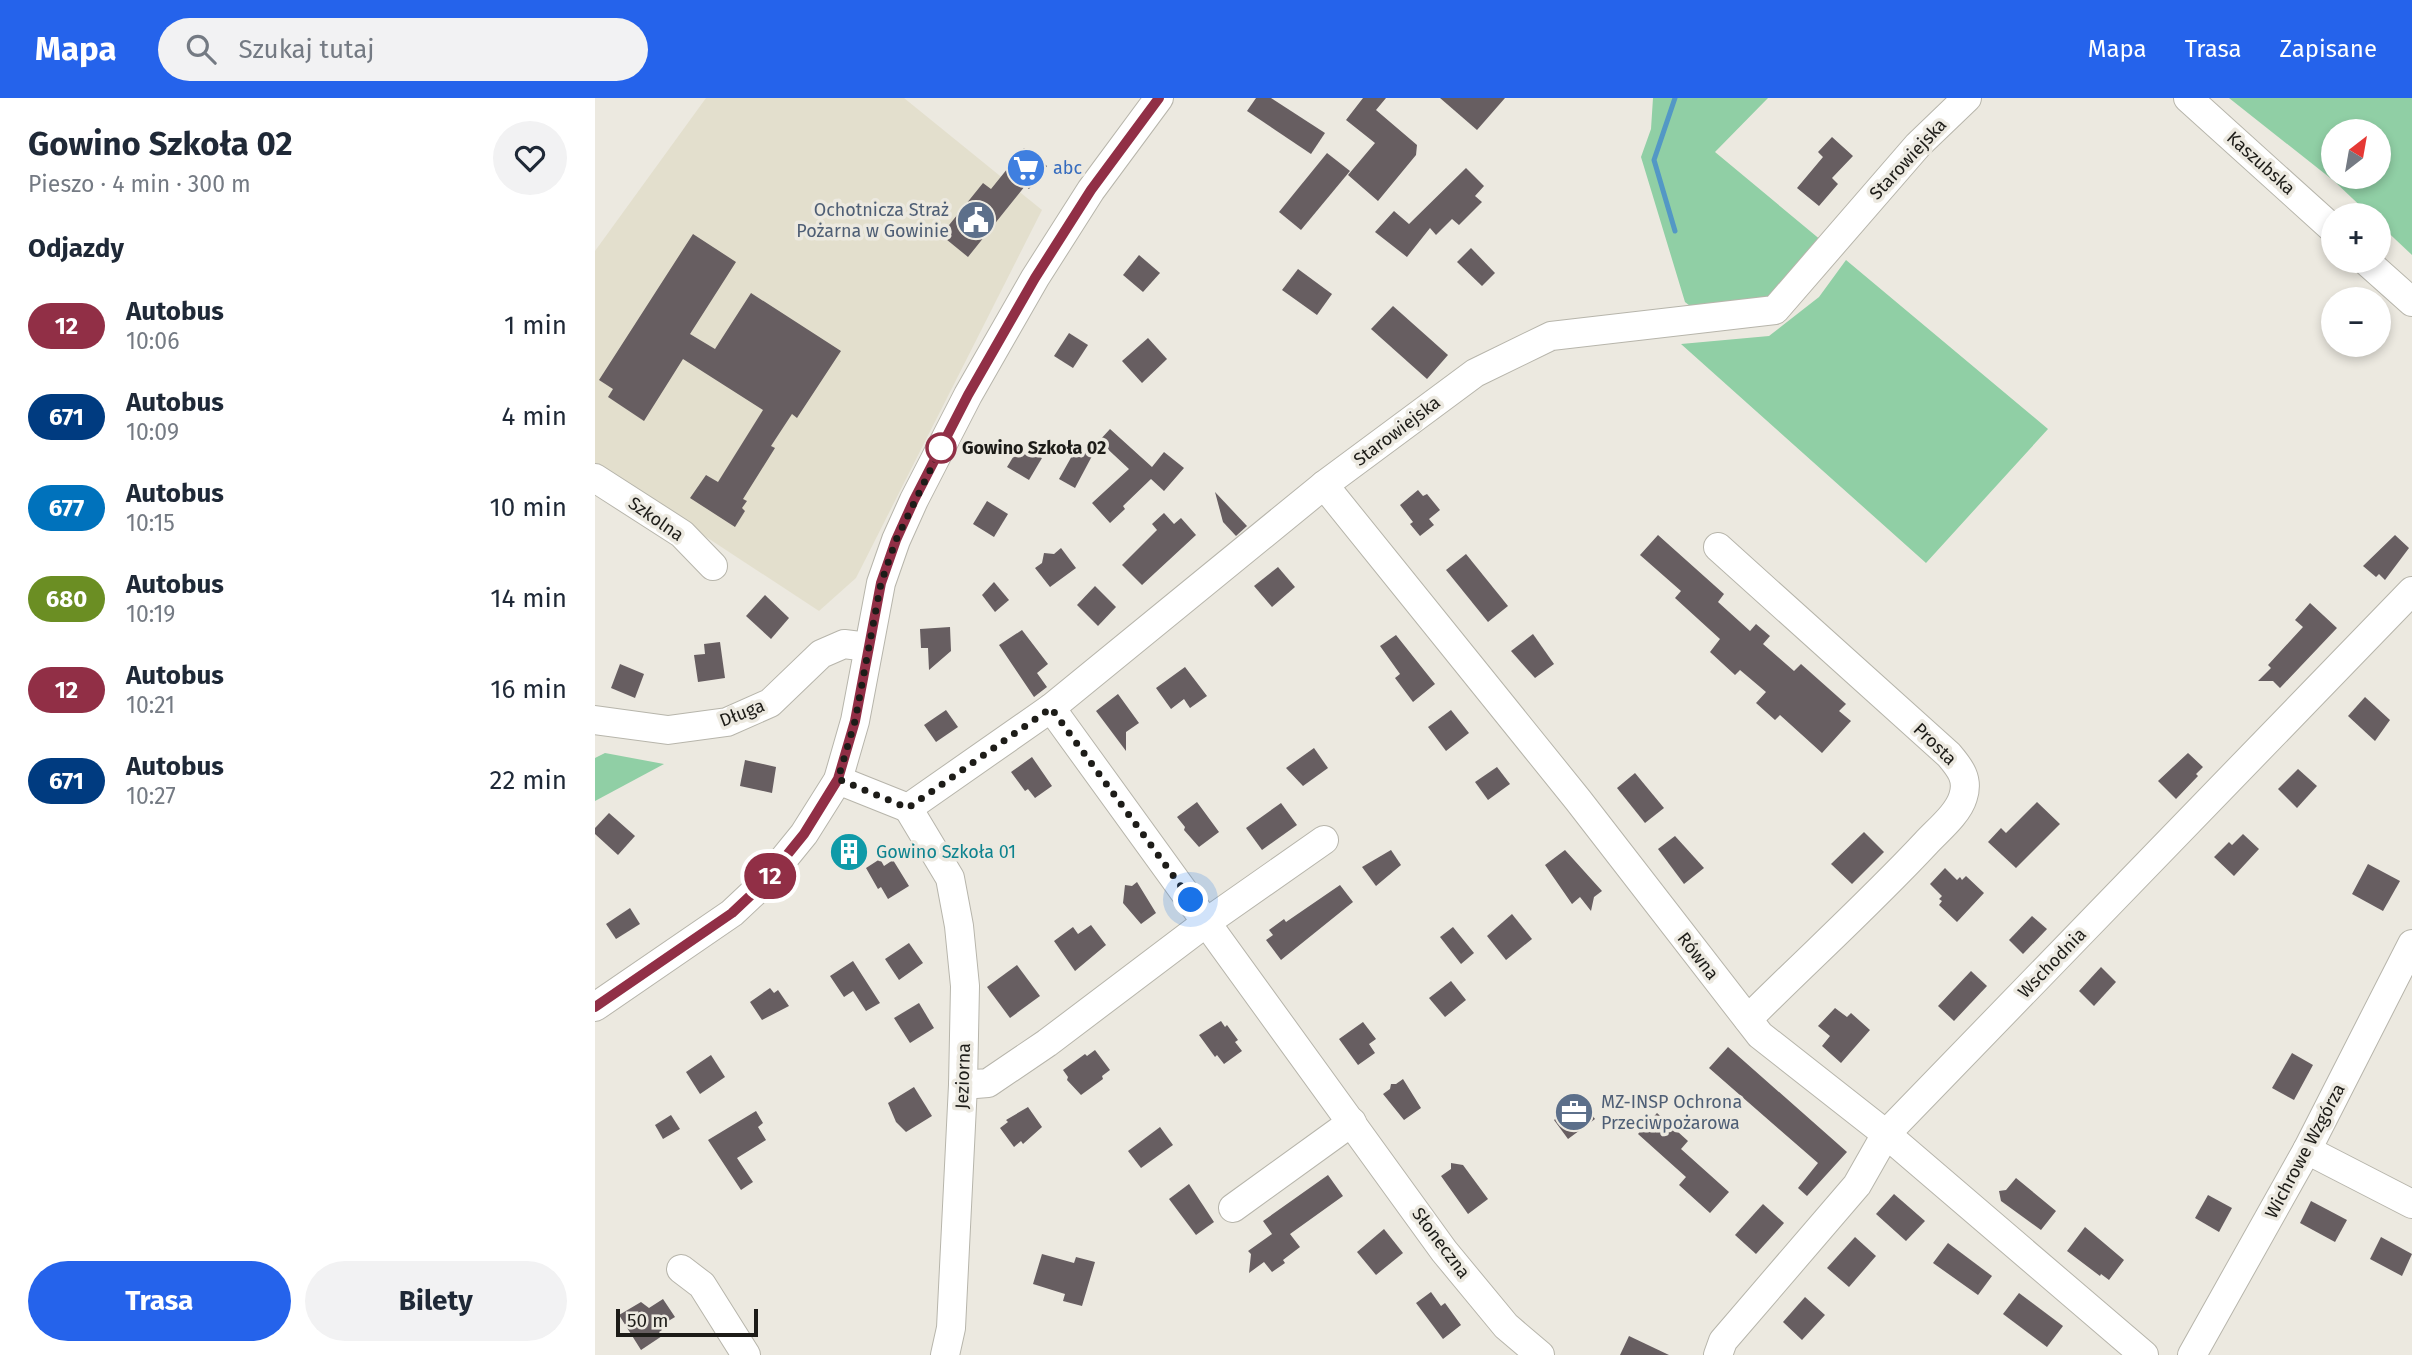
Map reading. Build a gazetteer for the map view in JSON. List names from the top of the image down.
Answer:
{
  "streets": {
    "street": [
      "Starowiejska",
      "Kaszubska",
      "Szkolna",
      "Długa",
      "Prosta",
      "Równa",
      "Wschodnia",
      "Jeziorna",
      "Wichrowe Wzgórza",
      "Słoneczna"
    ]
  },
  "crossings": [
    ["Starowiejska", "Równa"],
    ["Starowiejska", "Jeziorna"],
    ["Starowiejska", "Słoneczna"],
    ["Prosta", "Równa"],
    ["Równa", "Wschodnia"]
  ],
  "places": {
    "supermarket": ["abc"],
    "public building": ["Ochotnicza Straż Pożarna w Gowinie"],
    "other": ["Gowino Szkoła 02"],
    "building": ["Gowino Szkoła 01"],
    "office": ["MZ-INSP Ochrona Przeciwpożarowa"]
  },
  "lines": ["bus line 12"],
  "scale_bar": "50 m",
  "north": "top right",
  "page": {
    "header": "Mapa",
    "search": "Szukaj tutaj",
    "nav": ["Mapa", "Trasa", "Zapisane"],
    "heading": [
      ["Gowino Szkoła 02", "Pieszo · 4 min · 300 m"],
      "Odjazdy"
    ],
    "on_map": "12",
    "map_buttons": ["+", "−"],
    "list": [
      {
        "mark": "12",
        "name": "Autobus",
        "note": "10:06",
        "value": "1 min"
      },
      {
        "mark": "671",
        "name": "Autobus",
        "note": "10:09",
        "value": "4 min"
      },
      {
        "mark": "677",
        "name": "Autobus",
        "note": "10:15",
        "value": "10 min"
      },
      {
        "mark": "680",
        "name": "Autobus",
        "note": "10:19",
        "value": "14 min"
      },
      {
        "mark": "12",
        "name": "Autobus",
        "note": "10:21",
        "value": "16 min"
      },
      {
        "mark": "671",
        "name": "Autobus",
        "note": "10:27",
        "value": "22 min"
      }
    ],
    "buttons": ["Trasa", "Bilety"],
    "scale": "50 m"
  }
}
